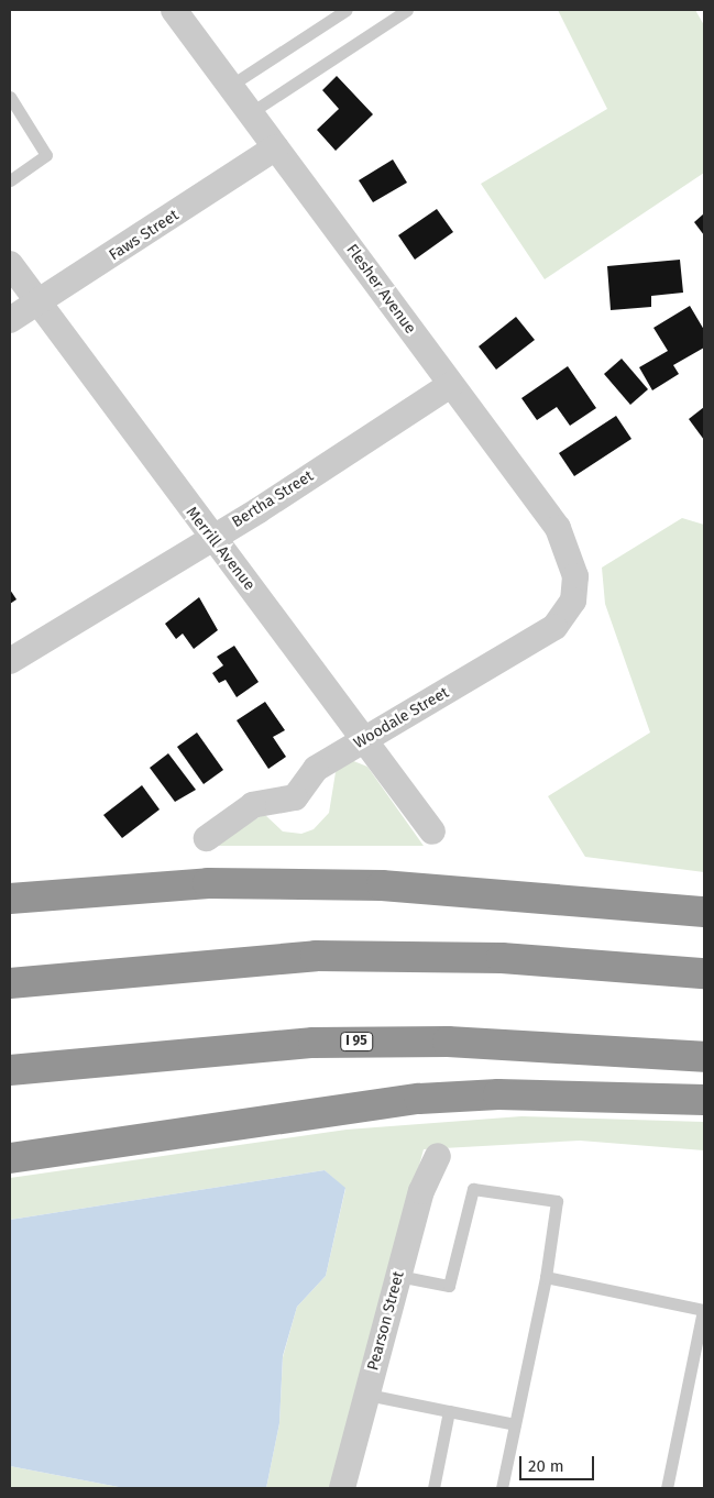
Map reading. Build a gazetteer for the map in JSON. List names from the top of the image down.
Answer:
{
  "streets": {
    "highway": ["I 95"],
    "street": [
      "Faws Street",
      "Flesher Avenue",
      "Bertha Street",
      "Merrill Avenue",
      "Woodale Street",
      "Pearson Street"
    ]
  },
  "crossings": [
    ["Faws Street", "Flesher Avenue"],
    ["Faws Street", "Merrill Avenue"],
    ["Flesher Avenue", "Bertha Street"],
    ["Flesher Avenue", "Woodale Street"],
    ["Bertha Street", "Merrill Avenue"],
    ["Merrill Avenue", "Woodale Street"]
  ],
  "scale_bar": "20 m"
}
